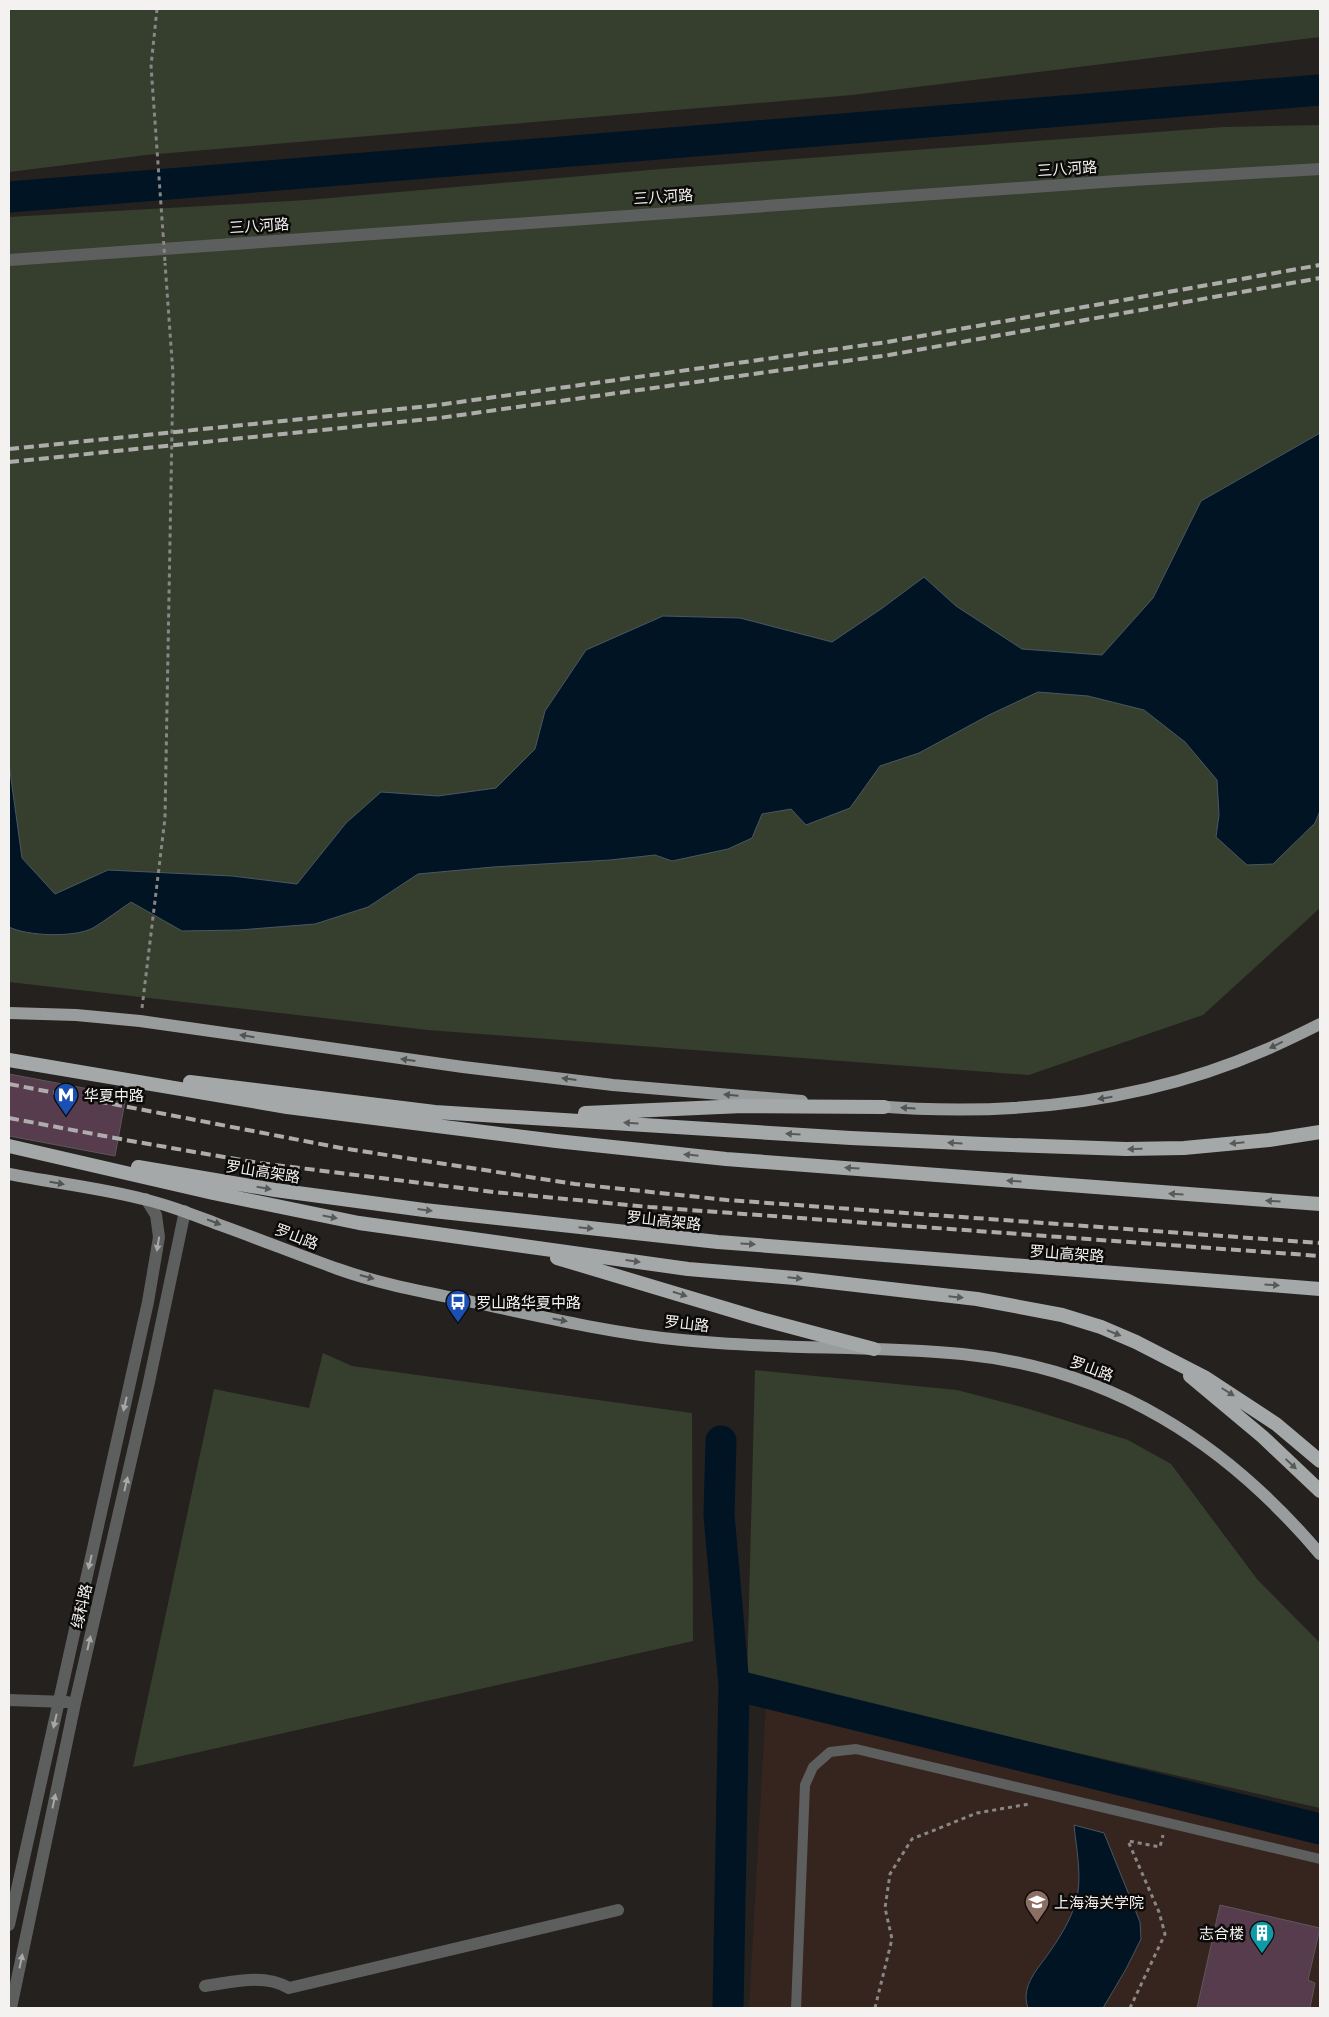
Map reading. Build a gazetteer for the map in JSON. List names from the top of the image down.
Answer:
{
  "streets": {
    "highway": ["罗山高架路"],
    "main road": ["罗山路"],
    "street": ["三八河路", "绿科路"]
  },
  "crossings": [
    ["罗山路", "绿科路"]
  ],
  "one_way": ["罗山路"],
  "places": {
    "metro station": ["华夏中路"],
    "bus stop": ["罗山路华夏中路"],
    "school or university": ["上海海关学院"],
    "building": ["志合楼"]
  }
}
